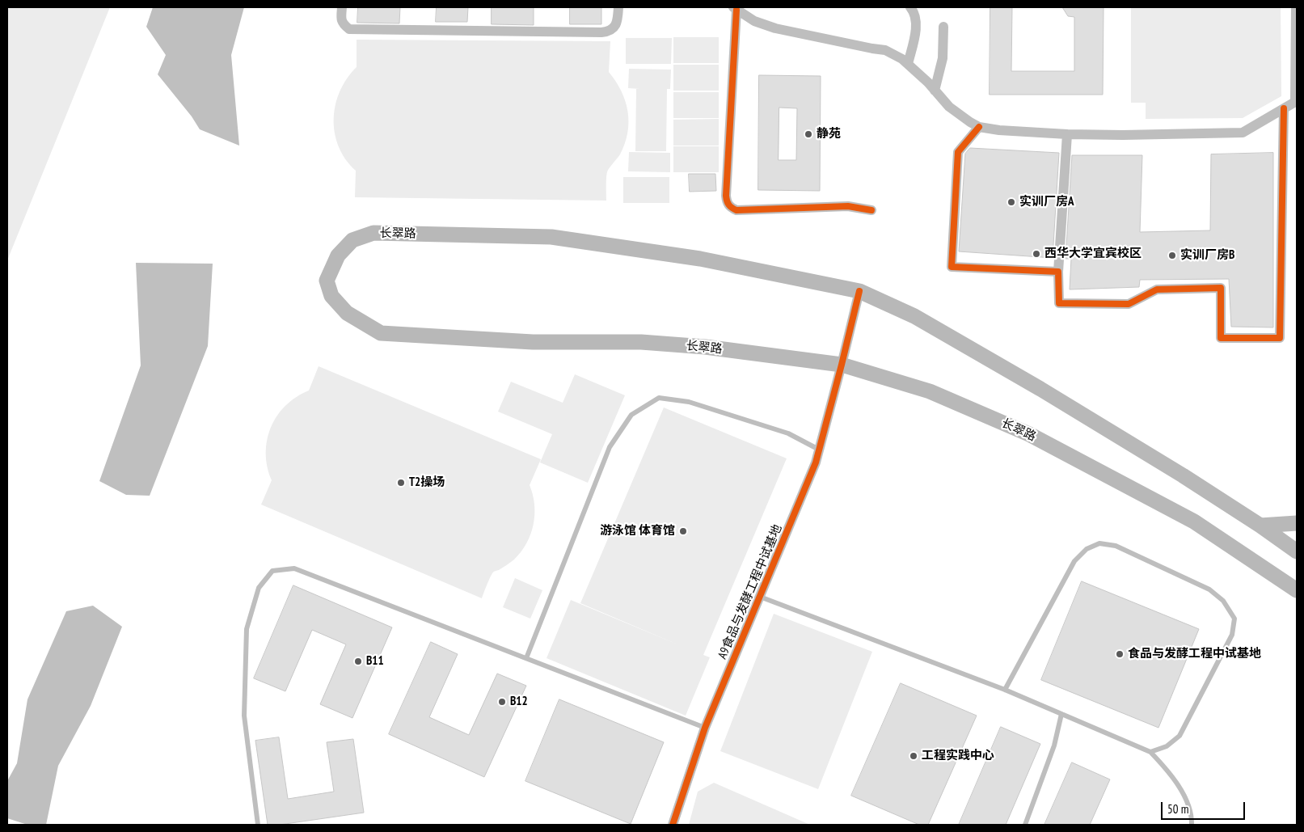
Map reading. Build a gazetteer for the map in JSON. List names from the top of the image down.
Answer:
{
  "streets": {
    "main road": ["长翠路"],
    "street": ["A9食品与发酵工程中试基地"]
  },
  "crossings": [
    ["长翠路", "A9食品与发酵工程中试基地"]
  ],
  "places": [
    "静苑",
    "实训厂房A",
    "西华大学宜宾校区",
    "实训厂房B",
    "T2操场",
    "游泳馆 体育馆",
    "食品与发酵工程中试基地",
    "B11",
    "B12",
    "工程实践中心"
  ],
  "scale_bar": "50 m"
}
